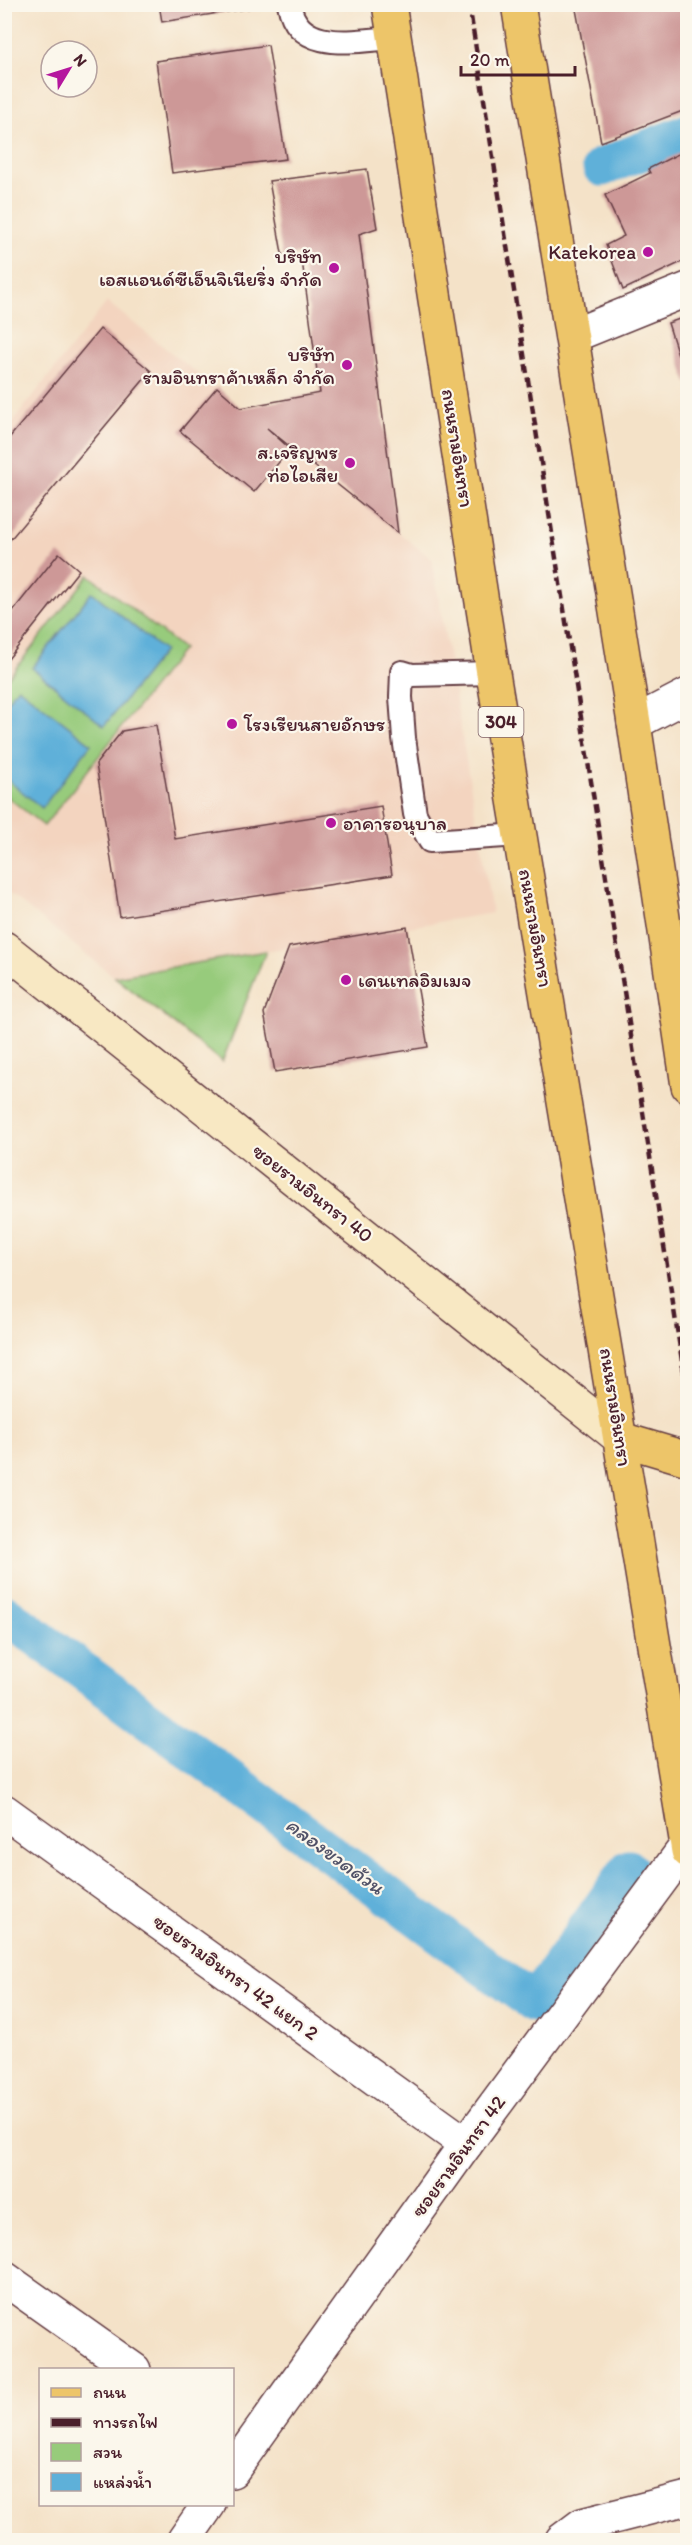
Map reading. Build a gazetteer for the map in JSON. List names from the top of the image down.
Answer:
{
  "streets": {
    "main road": ["ถนนรามอินทรา", "304"],
    "street": ["ซอยรามอินทรา 40", "ซอยรามอินทรา 42 แยก 2", "ซอยรามอินทรา 42"]
  },
  "crossings": [
    ["ถนนรามอินทรา", "ซอยรามอินทรา 40"],
    ["ถนนรามอินทรา", "ซอยรามอินทรา 42"],
    ["ซอยรามอินทรา 42 แยก 2", "ซอยรามอินทรา 42"]
  ],
  "water": ["คลองขวดด้วน"],
  "places": [
    "Katekorea",
    "บริษัท เอสแอนด์ซีเอ็นจิเนียริ่ง จำกัด",
    "บริษัท รามอินทราค้าเหล็ก จำกัด",
    "ส.เจริญพร ท่อไอเสีย",
    "โรงเรียนสายอักษร",
    "อาคารอนุบาล",
    "เดนเทลอิมเมจ"
  ],
  "legend": [
    "ถนน",
    "ทางรถไฟ",
    "สวน",
    "แหล่งน้ำ"
  ],
  "scale_bar": "20 m",
  "north": "top right"
}
